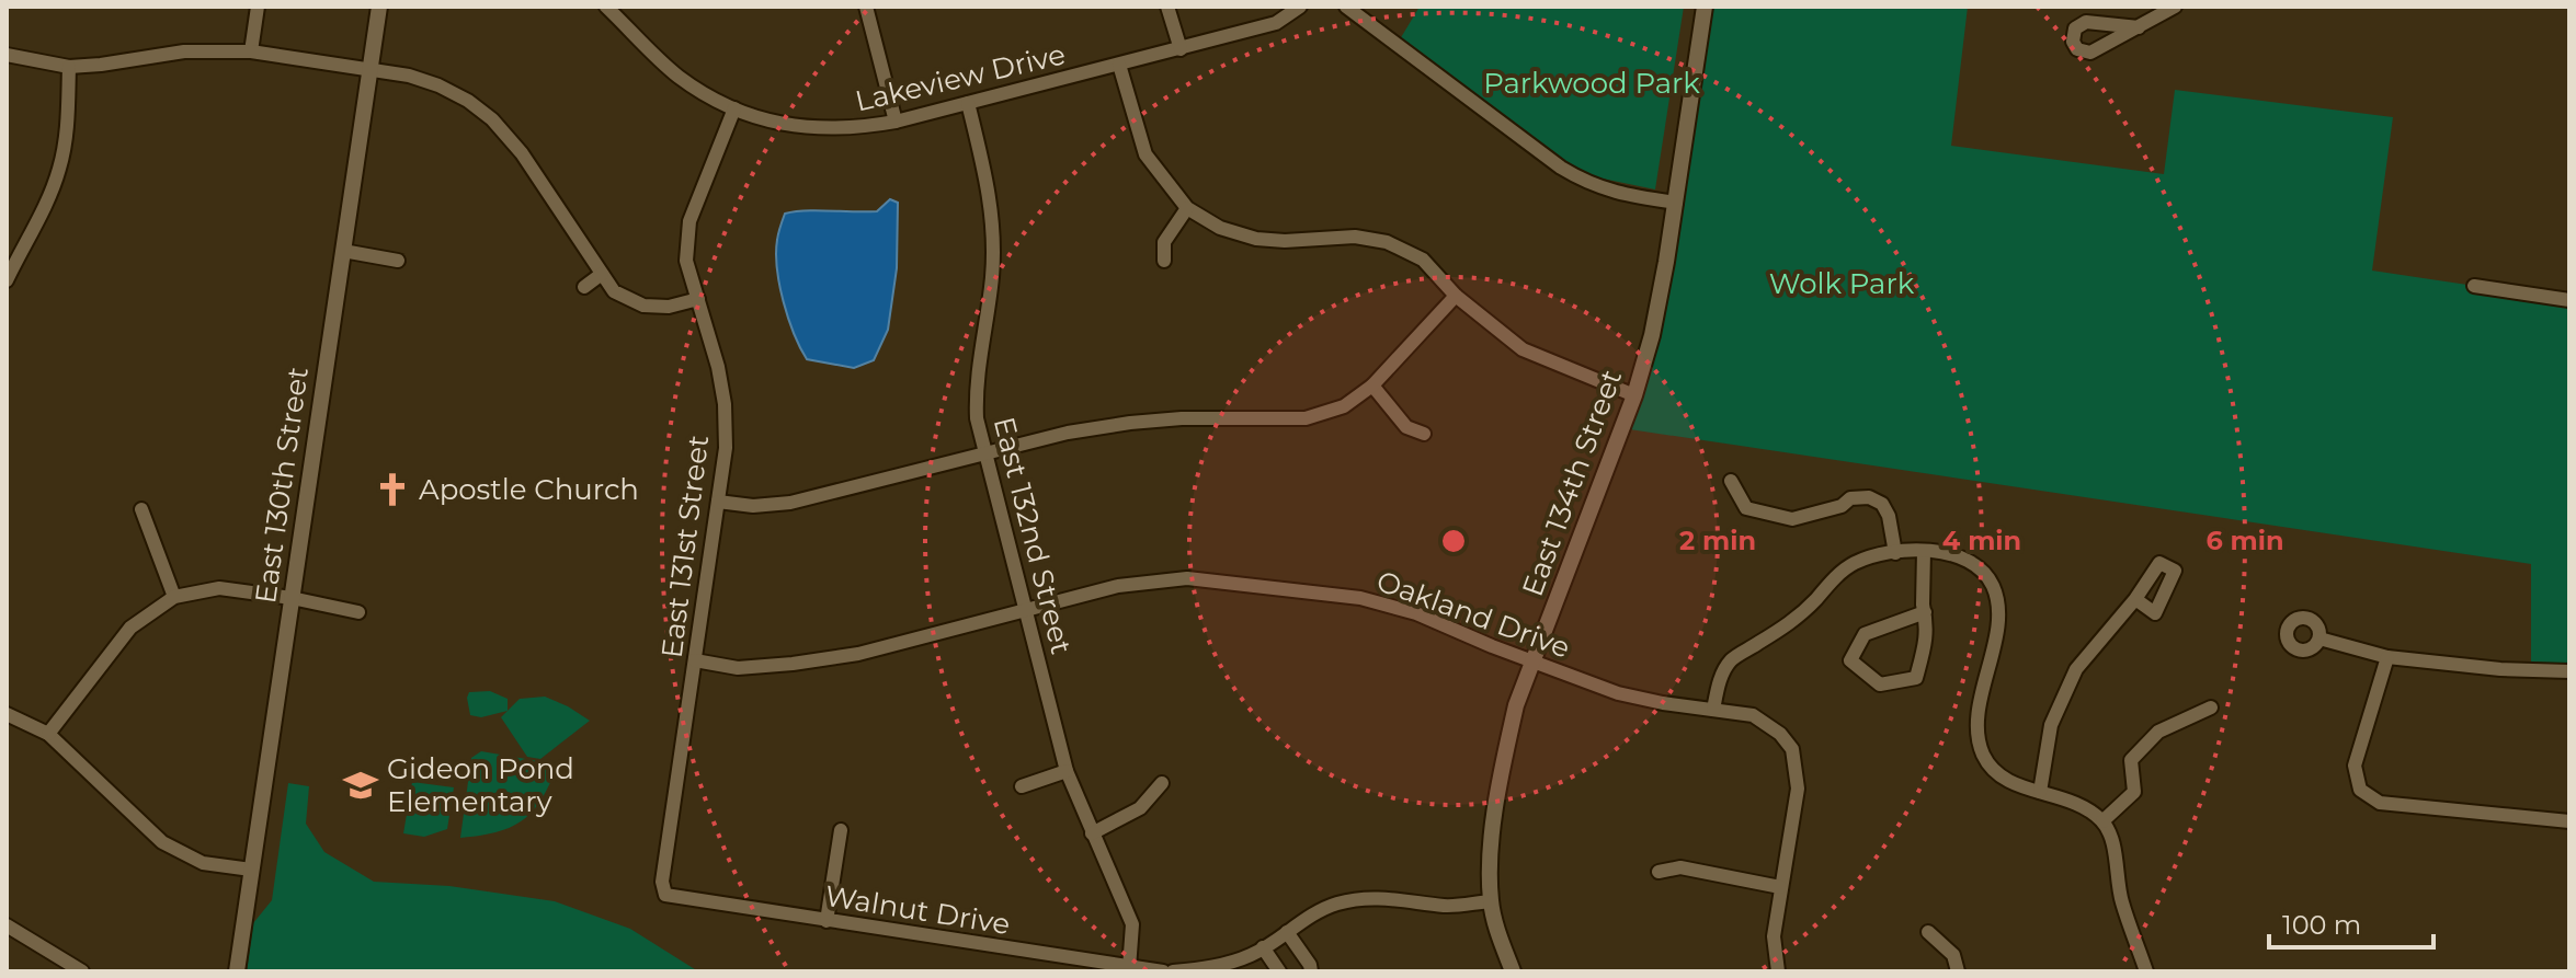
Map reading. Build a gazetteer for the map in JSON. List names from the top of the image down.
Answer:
{
  "streets": {
    "street": [
      "Lakeview Drive",
      "East 134th Street",
      "East 130th Street",
      "East 132nd Street",
      "East 131st Street",
      "Oakland Drive",
      "Walnut Drive"
    ]
  },
  "crossings": [
    ["Lakeview Drive", "East 132nd Street"],
    ["Lakeview Drive", "East 131st Street"],
    ["East 134th Street", "Oakland Drive"],
    ["East 132nd Street", "Oakland Drive"],
    ["East 132nd Street", "Walnut Drive"],
    ["East 131st Street", "Oakland Drive"],
    ["East 131st Street", "Walnut Drive"]
  ],
  "parks": ["Parkwood Park", "Wolk Park"],
  "places": {
    "church": ["Apostle Church"],
    "school or university": ["Gideon Pond Elementary"]
  },
  "scale_bar": "100 m",
  "rings": ["2 min", "4 min", "6 min"]
}
